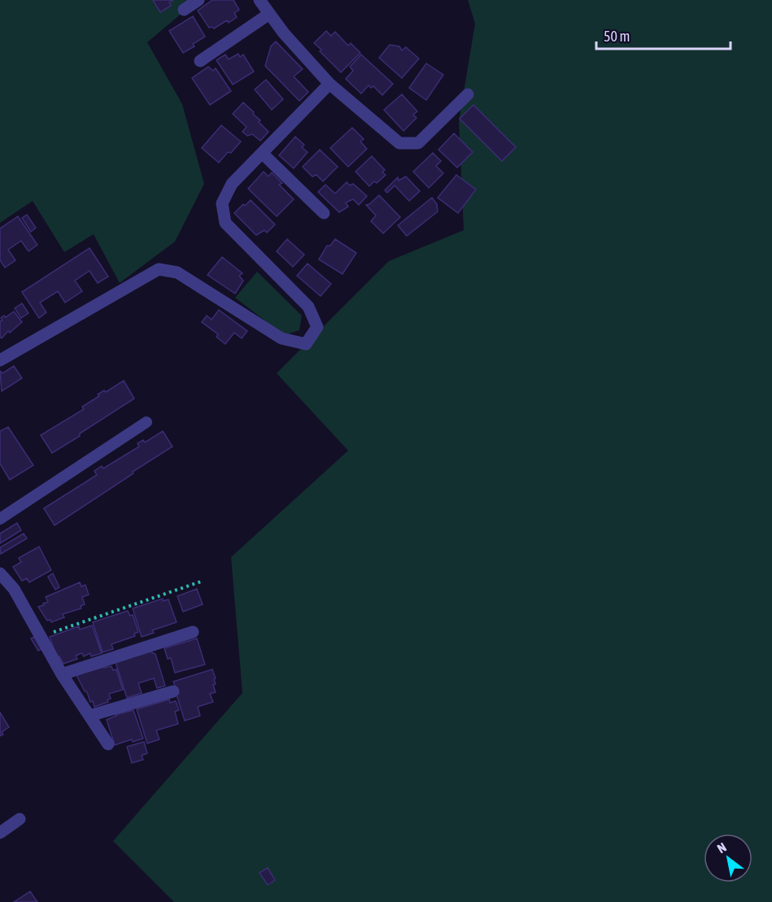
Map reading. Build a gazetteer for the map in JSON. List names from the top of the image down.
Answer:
{
  "scale_bar": "50 m",
  "north": "top left"
}
